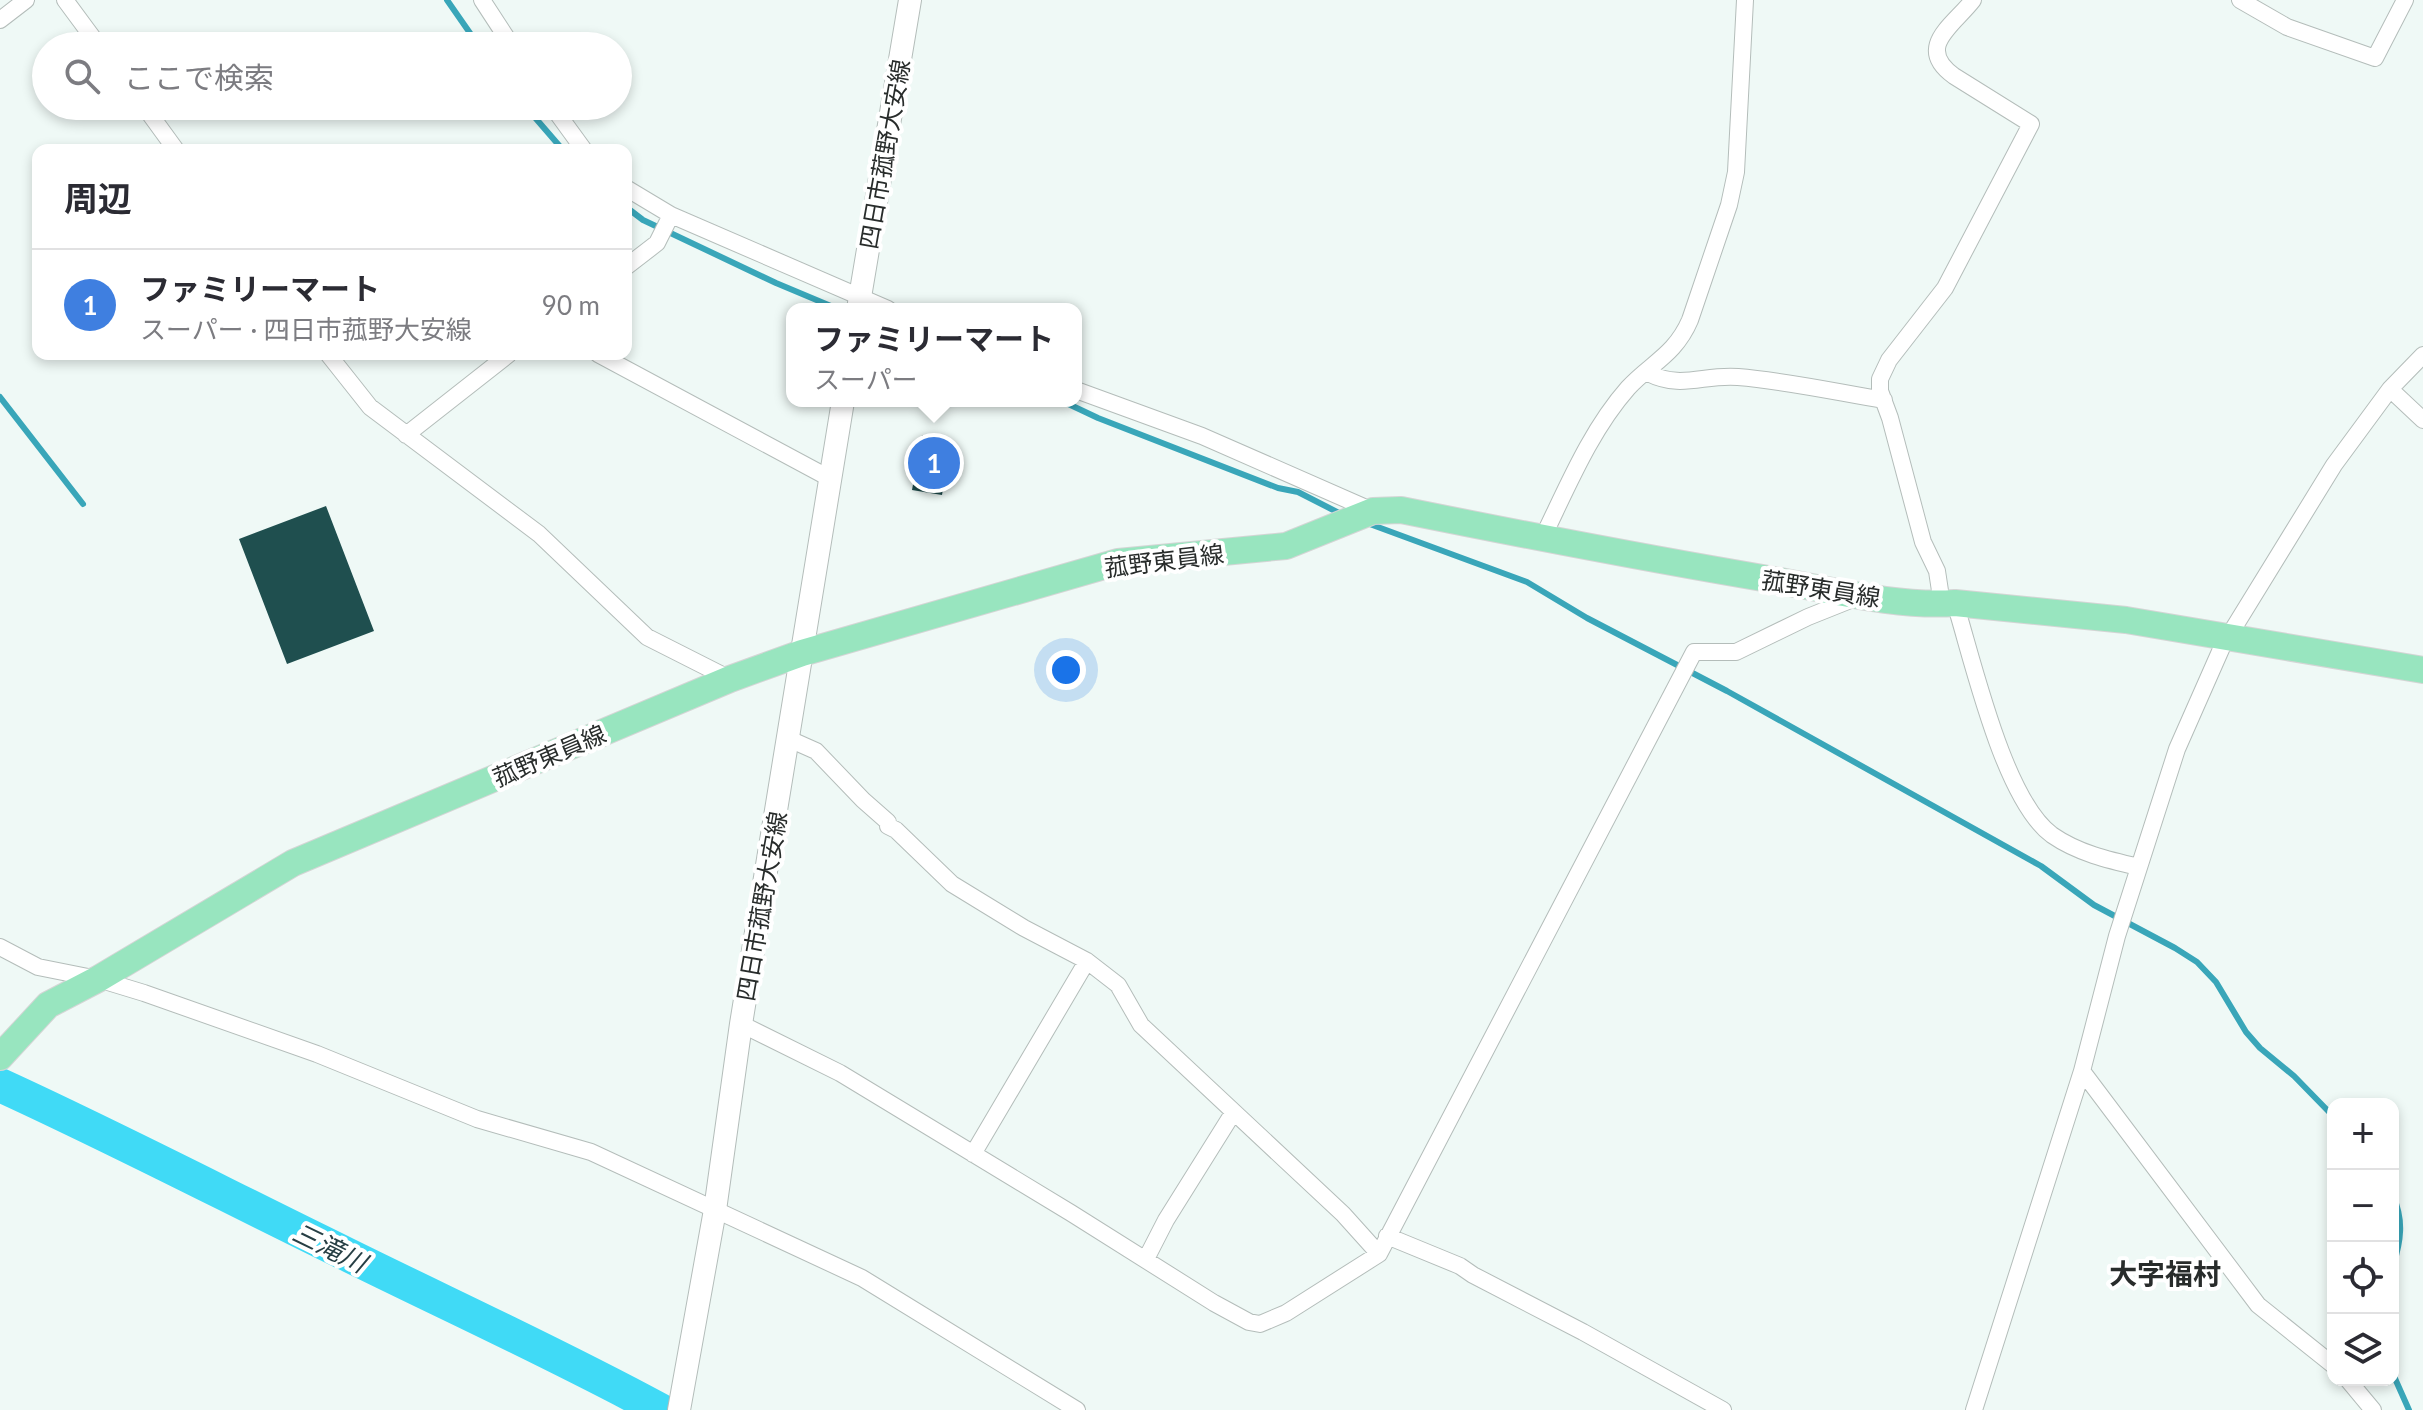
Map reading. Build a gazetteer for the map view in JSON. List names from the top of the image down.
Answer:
{
  "streets": {
    "main road": ["四日市菰野大安線", "菰野東員線"]
  },
  "crossings": [
    ["四日市菰野大安線", "菰野東員線"]
  ],
  "districts": ["大字福村"],
  "water": ["三滝川"],
  "page": {
    "search": "ここで検索",
    "heading": "周辺",
    "list": [
      {
        "mark": "1",
        "name": "ファミリーマート",
        "note": "スーパー · 四日市菰野大安線",
        "value": "90 m"
      }
    ],
    "popup": ["ファミリーマート", "スーパー"],
    "pins": "1",
    "map_buttons": ["+", "−"]
  }
}
